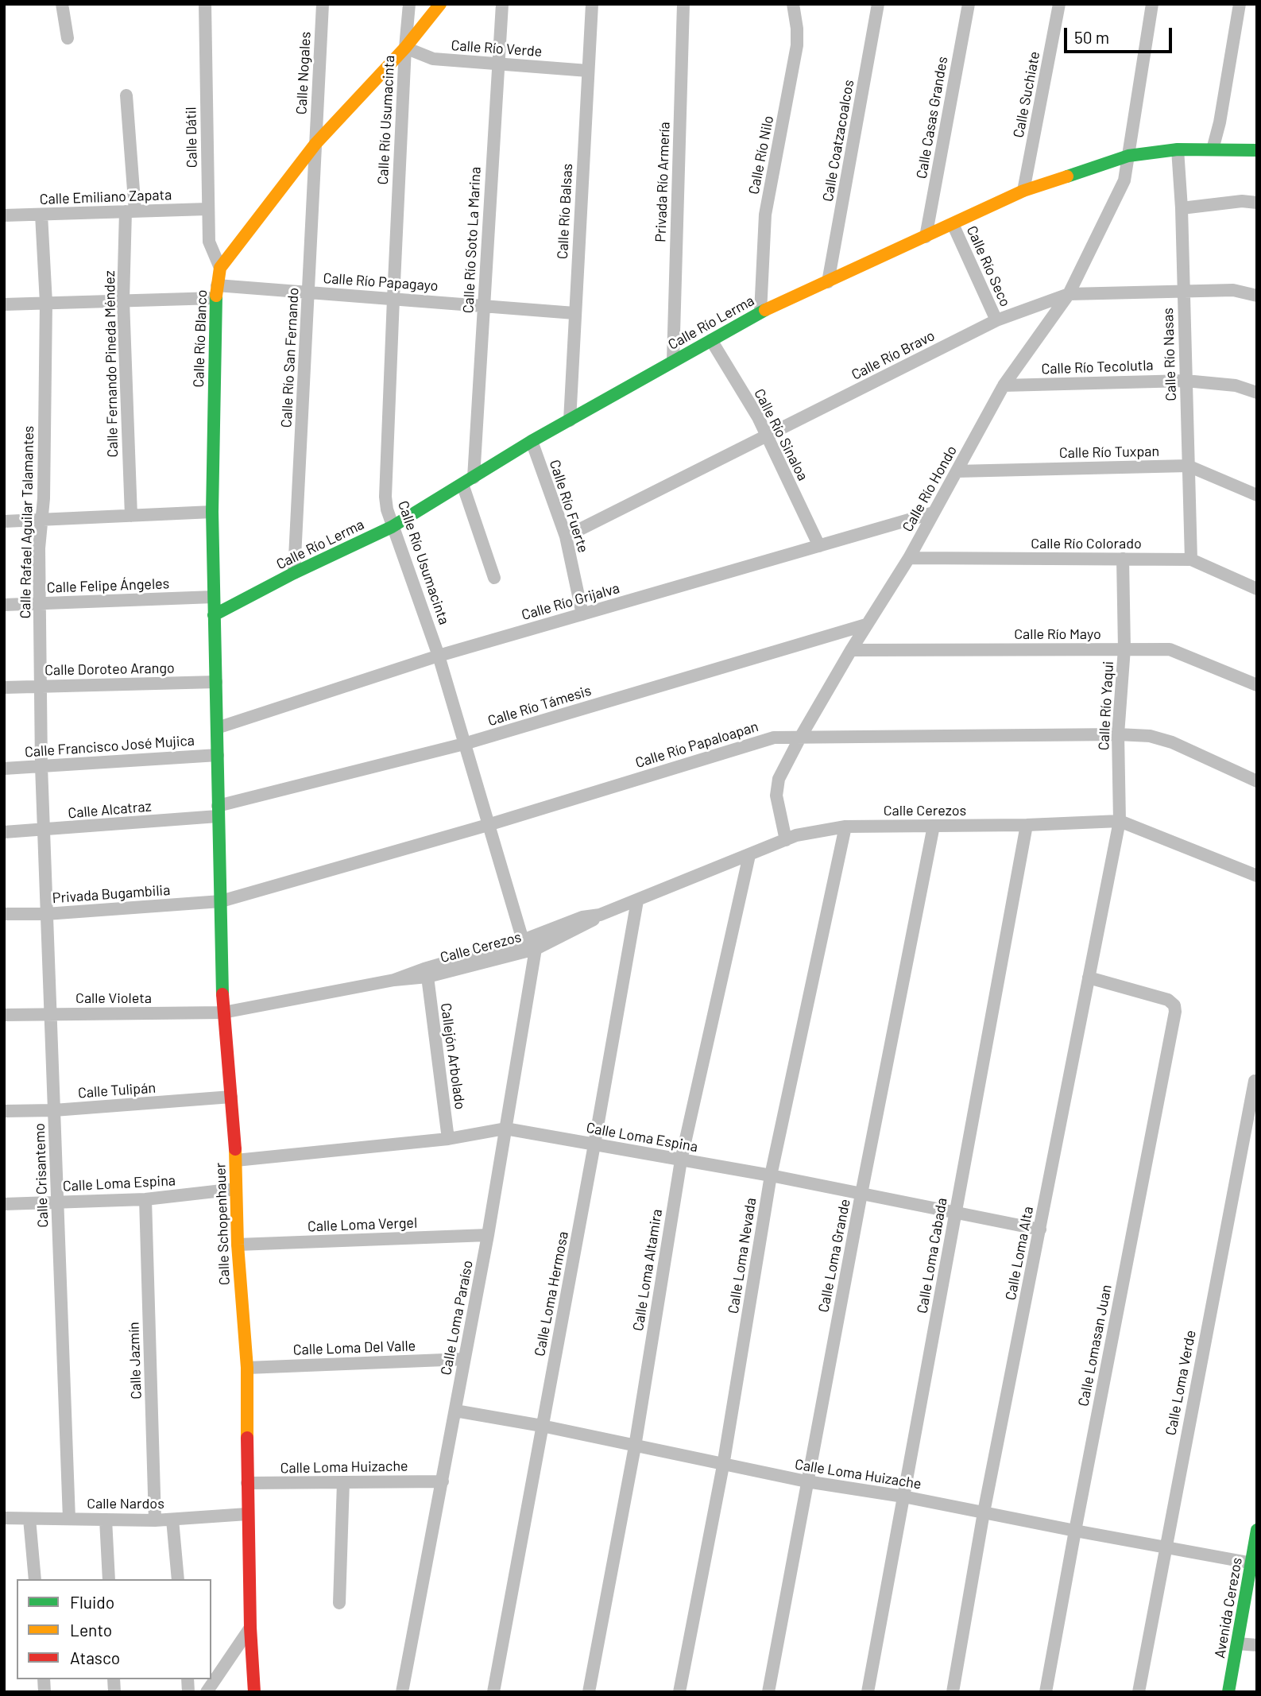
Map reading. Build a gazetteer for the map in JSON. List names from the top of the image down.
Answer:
{
  "streets": {
    "street": [
      "Calle Río Verde",
      "Calle Nogales",
      "Calle Suchiate",
      "Calle Casas Grandes",
      "Calle Río Usumacinta",
      "Calle Dátil",
      "Calle Coatzacoalcos",
      "Calle Río Nilo",
      "Privada Río Armería",
      "Calle Emiliano Zapata",
      "Calle Río Balsas",
      "Calle Río Soto La Marina",
      "Calle Río Seco",
      "Calle Río Papagayo",
      "Calle Río Lerma",
      "Calle Río Blanco",
      "Calle Río Nasas",
      "Calle Río Bravo",
      "Calle Río San Fernando",
      "Calle Fernando Pineda Méndez",
      "Calle Río Tecolutla",
      "Calle Río Sinaloa",
      "Calle Río Tuxpan",
      "Calle Río Hondo",
      "Calle Río Fuerte",
      "Calle Rafael Aguilar Talamantes",
      "Calle Río Colorado",
      "Calle Felipe Ángeles",
      "Calle Río Grijalva",
      "Calle Río Mayo",
      "Calle Doroteo Arango",
      "Calle Río Támesis",
      "Calle Río Yaqui",
      "Calle Río Papaloapan",
      "Calle Francisco José Mujica",
      "Calle Alcatraz",
      "Calle Cerezos",
      "Privada Bugambilia",
      "Calle Violeta",
      "Callejón Arbolado",
      "Calle Tulipán",
      "Calle Loma Espina",
      "Calle Crisantemo",
      "Calle Schopenhauer",
      "Calle Loma Vergel",
      "Calle Loma Alta",
      "Calle Loma Nevada",
      "Calle Loma Grande",
      "Calle Loma Cabada",
      "Calle Loma Altamira",
      "Calle Loma Hermosa",
      "Calle Loma Paraíso",
      "Calle Lomasan Juan",
      "Calle Loma Del Valle",
      "Calle Jazmín",
      "Calle Loma Verde",
      "Calle Loma Huizache",
      "Calle Nardos",
      "Avenida Cerezos"
    ]
  },
  "crossings": [
    ["Calle Río Verde", "Calle Río Usumacinta"],
    ["Calle Río Verde", "Calle Río Balsas"],
    ["Calle Río Verde", "Calle Río Soto La Marina"],
    ["Calle Río Verde", "Calle Río Blanco"],
    ["Calle Nogales", "Calle Río Blanco"],
    ["Calle Nogales", "Calle Río San Fernando"],
    ["Calle Suchiate", "Calle Río Lerma"],
    ["Calle Casas Grandes", "Calle Río Lerma"],
    ["Calle Río Usumacinta", "Calle Río Papagayo"],
    ["Calle Río Usumacinta", "Calle Río Lerma"],
    ["Calle Río Usumacinta", "Calle Río Blanco"],
    ["Calle Río Usumacinta", "Calle Río Grijalva"],
    ["Calle Río Usumacinta", "Calle Río Támesis"],
    ["Calle Río Usumacinta", "Calle Río Papaloapan"],
    ["Calle Río Usumacinta", "Calle Cerezos"],
    ["Calle Dátil", "Calle Emiliano Zapata"],
    ["Calle Dátil", "Calle Río Blanco"],
    ["Calle Coatzacoalcos", "Calle Río Lerma"],
    ["Calle Río Nilo", "Calle Río Lerma"],
    ["Privada Río Armería", "Calle Río Lerma"],
    ["Calle Emiliano Zapata", "Calle Fernando Pineda Méndez"],
    ["Calle Emiliano Zapata", "Calle Rafael Aguilar Talamantes"],
    ["Calle Río Balsas", "Calle Río Papagayo"],
    ["Calle Río Balsas", "Calle Río Lerma"],
    ["Calle Río Soto La Marina", "Calle Río Papagayo"],
    ["Calle Río Soto La Marina", "Calle Río Lerma"],
    ["Calle Río Seco", "Calle Río Lerma"],
    ["Calle Río Seco", "Calle Río Bravo"],
    ["Calle Río Papagayo", "Calle Río Blanco"],
    ["Calle Río Papagayo", "Calle Río San Fernando"],
    ["Calle Río Papagayo", "Calle Fernando Pineda Méndez"],
    ["Calle Río Papagayo", "Calle Rafael Aguilar Talamantes"],
    ["Calle Río Lerma", "Calle Río Blanco"],
    ["Calle Río Lerma", "Calle Río Nasas"],
    ["Calle Río Lerma", "Calle Río San Fernando"],
    ["Calle Río Lerma", "Calle Río Sinaloa"],
    ["Calle Río Lerma", "Calle Río Hondo"],
    ["Calle Río Lerma", "Calle Río Fuerte"],
    ["Calle Río Blanco", "Calle Río San Fernando"],
    ["Calle Río Blanco", "Calle Felipe Ángeles"],
    ["Calle Río Blanco", "Calle Río Grijalva"],
    ["Calle Río Blanco", "Calle Doroteo Arango"],
    ["Calle Río Blanco", "Calle Francisco José Mujica"],
    ["Calle Río Blanco", "Calle Schopenhauer"],
    ["Calle Río Nasas", "Calle Río Bravo"],
    ["Calle Río Nasas", "Calle Río Tecolutla"],
    ["Calle Río Nasas", "Calle Río Tuxpan"],
    ["Calle Río Nasas", "Calle Río Colorado"],
    ["Calle Río Bravo", "Calle Río Sinaloa"],
    ["Calle Río Bravo", "Calle Río Hondo"],
    ["Calle Río Bravo", "Calle Río Fuerte"],
    ["Calle Río Tecolutla", "Calle Río Hondo"],
    ["Calle Río Sinaloa", "Calle Río Grijalva"],
    ["Calle Río Tuxpan", "Calle Río Hondo"],
    ["Calle Río Hondo", "Calle Río Colorado"],
    ["Calle Río Hondo", "Calle Río Grijalva"],
    ["Calle Río Hondo", "Calle Río Mayo"],
    ["Calle Río Hondo", "Calle Río Támesis"],
    ["Calle Río Hondo", "Calle Río Papaloapan"],
    ["Calle Río Hondo", "Calle Cerezos"],
    ["Calle Río Fuerte", "Calle Río Grijalva"],
    ["Calle Rafael Aguilar Talamantes", "Calle Felipe Ángeles"],
    ["Calle Rafael Aguilar Talamantes", "Calle Doroteo Arango"],
    ["Calle Rafael Aguilar Talamantes", "Calle Francisco José Mujica"],
    ["Calle Rafael Aguilar Talamantes", "Calle Alcatraz"],
    ["Calle Rafael Aguilar Talamantes", "Calle Crisantemo"],
    ["Calle Río Colorado", "Calle Río Yaqui"],
    ["Calle Río Mayo", "Calle Río Yaqui"],
    ["Calle Río Támesis", "Calle Alcatraz"],
    ["Calle Río Támesis", "Calle Schopenhauer"],
    ["Calle Río Yaqui", "Calle Río Papaloapan"],
    ["Calle Río Yaqui", "Calle Cerezos"],
    ["Calle Río Yaqui", "Calle Loma Alta"],
    ["Calle Río Papaloapan", "Privada Bugambilia"],
    ["Calle Río Papaloapan", "Calle Schopenhauer"],
    ["Calle Francisco José Mujica", "Calle Schopenhauer"],
    ["Calle Alcatraz", "Calle Crisantemo"],
    ["Calle Alcatraz", "Calle Schopenhauer"],
    ["Calle Cerezos", "Calle Violeta"],
    ["Calle Cerezos", "Callejón Arbolado"],
    ["Calle Cerezos", "Calle Schopenhauer"],
    ["Calle Cerezos", "Calle Loma Alta"],
    ["Calle Cerezos", "Calle Loma Nevada"],
    ["Calle Cerezos", "Calle Loma Grande"],
    ["Calle Cerezos", "Calle Loma Cabada"],
    ["Calle Cerezos", "Calle Loma Altamira"],
    ["Calle Cerezos", "Calle Loma Hermosa"],
    ["Calle Cerezos", "Calle Loma Paraíso"],
    ["Privada Bugambilia", "Calle Crisantemo"],
    ["Privada Bugambilia", "Calle Schopenhauer"],
    ["Calle Violeta", "Calle Crisantemo"],
    ["Calle Violeta", "Calle Schopenhauer"],
    ["Callejón Arbolado", "Calle Loma Espina"],
    ["Calle Tulipán", "Calle Crisantemo"],
    ["Calle Tulipán", "Calle Schopenhauer"],
    ["Calle Loma Espina", "Calle Crisantemo"],
    ["Calle Loma Espina", "Calle Schopenhauer"],
    ["Calle Loma Espina", "Calle Loma Alta"],
    ["Calle Loma Espina", "Calle Loma Nevada"],
    ["Calle Loma Espina", "Calle Loma Grande"],
    ["Calle Loma Espina", "Calle Loma Cabada"],
    ["Calle Loma Espina", "Calle Loma Altamira"],
    ["Calle Loma Espina", "Calle Loma Hermosa"],
    ["Calle Loma Espina", "Calle Loma Paraíso"],
    ["Calle Loma Espina", "Calle Jazmín"],
    ["Calle Crisantemo", "Calle Nardos"],
    ["Calle Schopenhauer", "Calle Loma Vergel"],
    ["Calle Schopenhauer", "Calle Loma Del Valle"],
    ["Calle Schopenhauer", "Calle Loma Huizache"],
    ["Calle Schopenhauer", "Calle Nardos"],
    ["Calle Loma Vergel", "Calle Loma Paraíso"],
    ["Calle Loma Alta", "Calle Lomasan Juan"],
    ["Calle Loma Alta", "Calle Loma Huizache"],
    ["Calle Loma Nevada", "Calle Loma Huizache"],
    ["Calle Loma Grande", "Calle Loma Huizache"],
    ["Calle Loma Cabada", "Calle Loma Huizache"],
    ["Calle Loma Altamira", "Calle Loma Huizache"],
    ["Calle Loma Hermosa", "Calle Loma Huizache"],
    ["Calle Loma Paraíso", "Calle Loma Del Valle"],
    ["Calle Loma Paraíso", "Calle Loma Huizache"],
    ["Calle Lomasan Juan", "Calle Loma Huizache"],
    ["Calle Jazmín", "Calle Nardos"],
    ["Calle Loma Verde", "Calle Loma Huizache"],
    ["Calle Loma Huizache", "Avenida Cerezos"]
  ],
  "legend": ["Fluido", "Lento", "Atasco"],
  "scale_bar": "50 m"
}
